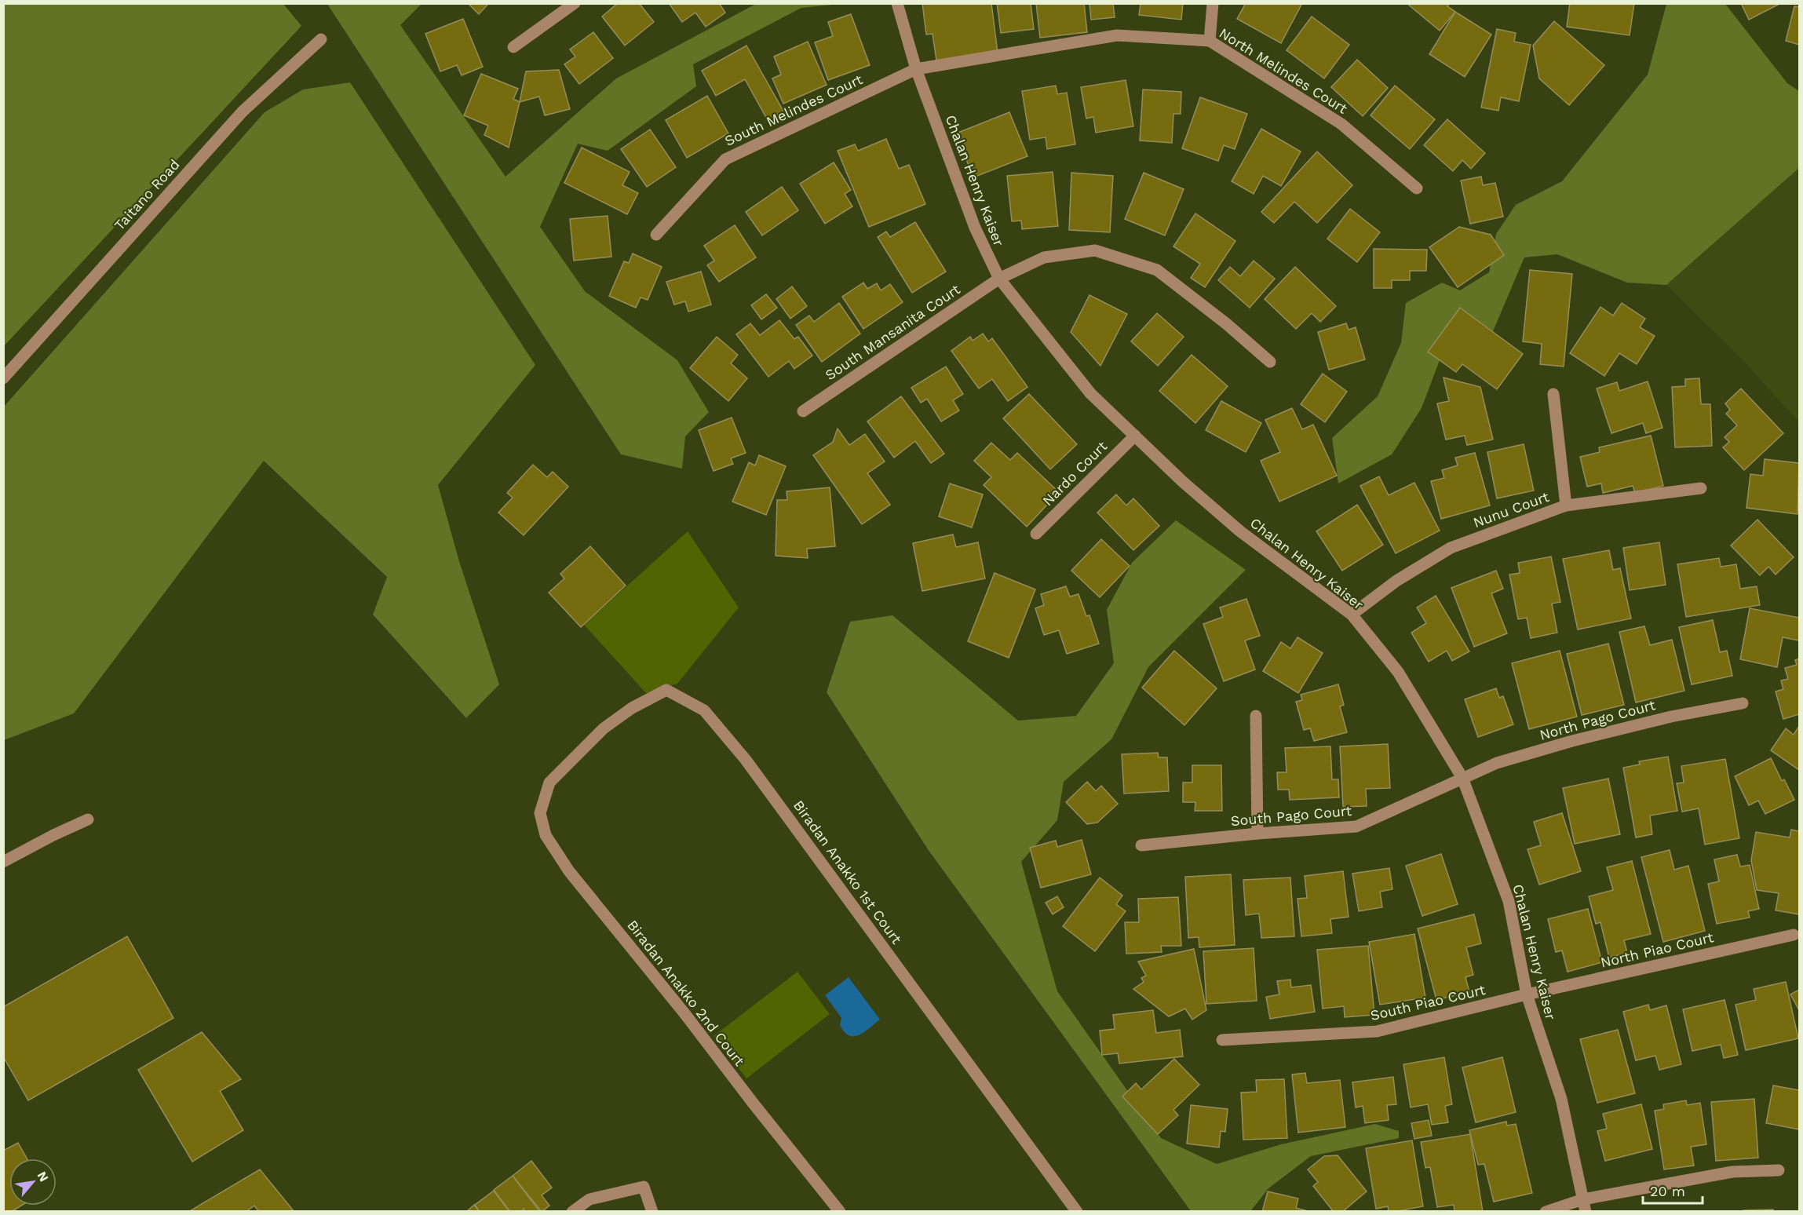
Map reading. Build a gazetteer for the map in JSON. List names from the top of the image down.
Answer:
{
  "streets": {
    "street": [
      "North Melindes Court",
      "South Melindes Court",
      "Chalan Henry Kaiser",
      "Taitano Road",
      "South Mansanita Court",
      "Nardo Court",
      "Nunu Court",
      "North Pago Court",
      "South Pago Court",
      "Biradan Anakko 1st Court",
      "North Piao Court",
      "Biradan Anakko 2nd Court",
      "South Piao Court"
    ]
  },
  "crossings": [
    ["North Melindes Court", "South Melindes Court"],
    ["North Melindes Court", "Chalan Henry Kaiser"],
    ["South Melindes Court", "Chalan Henry Kaiser"],
    ["Chalan Henry Kaiser", "South Mansanita Court"],
    ["Chalan Henry Kaiser", "Nardo Court"],
    ["Chalan Henry Kaiser", "Nunu Court"],
    ["Chalan Henry Kaiser", "North Pago Court"],
    ["Chalan Henry Kaiser", "South Pago Court"],
    ["Chalan Henry Kaiser", "North Piao Court"],
    ["Chalan Henry Kaiser", "South Piao Court"],
    ["North Pago Court", "South Pago Court"],
    ["Biradan Anakko 1st Court", "Biradan Anakko 2nd Court"],
    ["North Piao Court", "South Piao Court"]
  ],
  "scale_bar": "20 m",
  "north": "top right"
}
